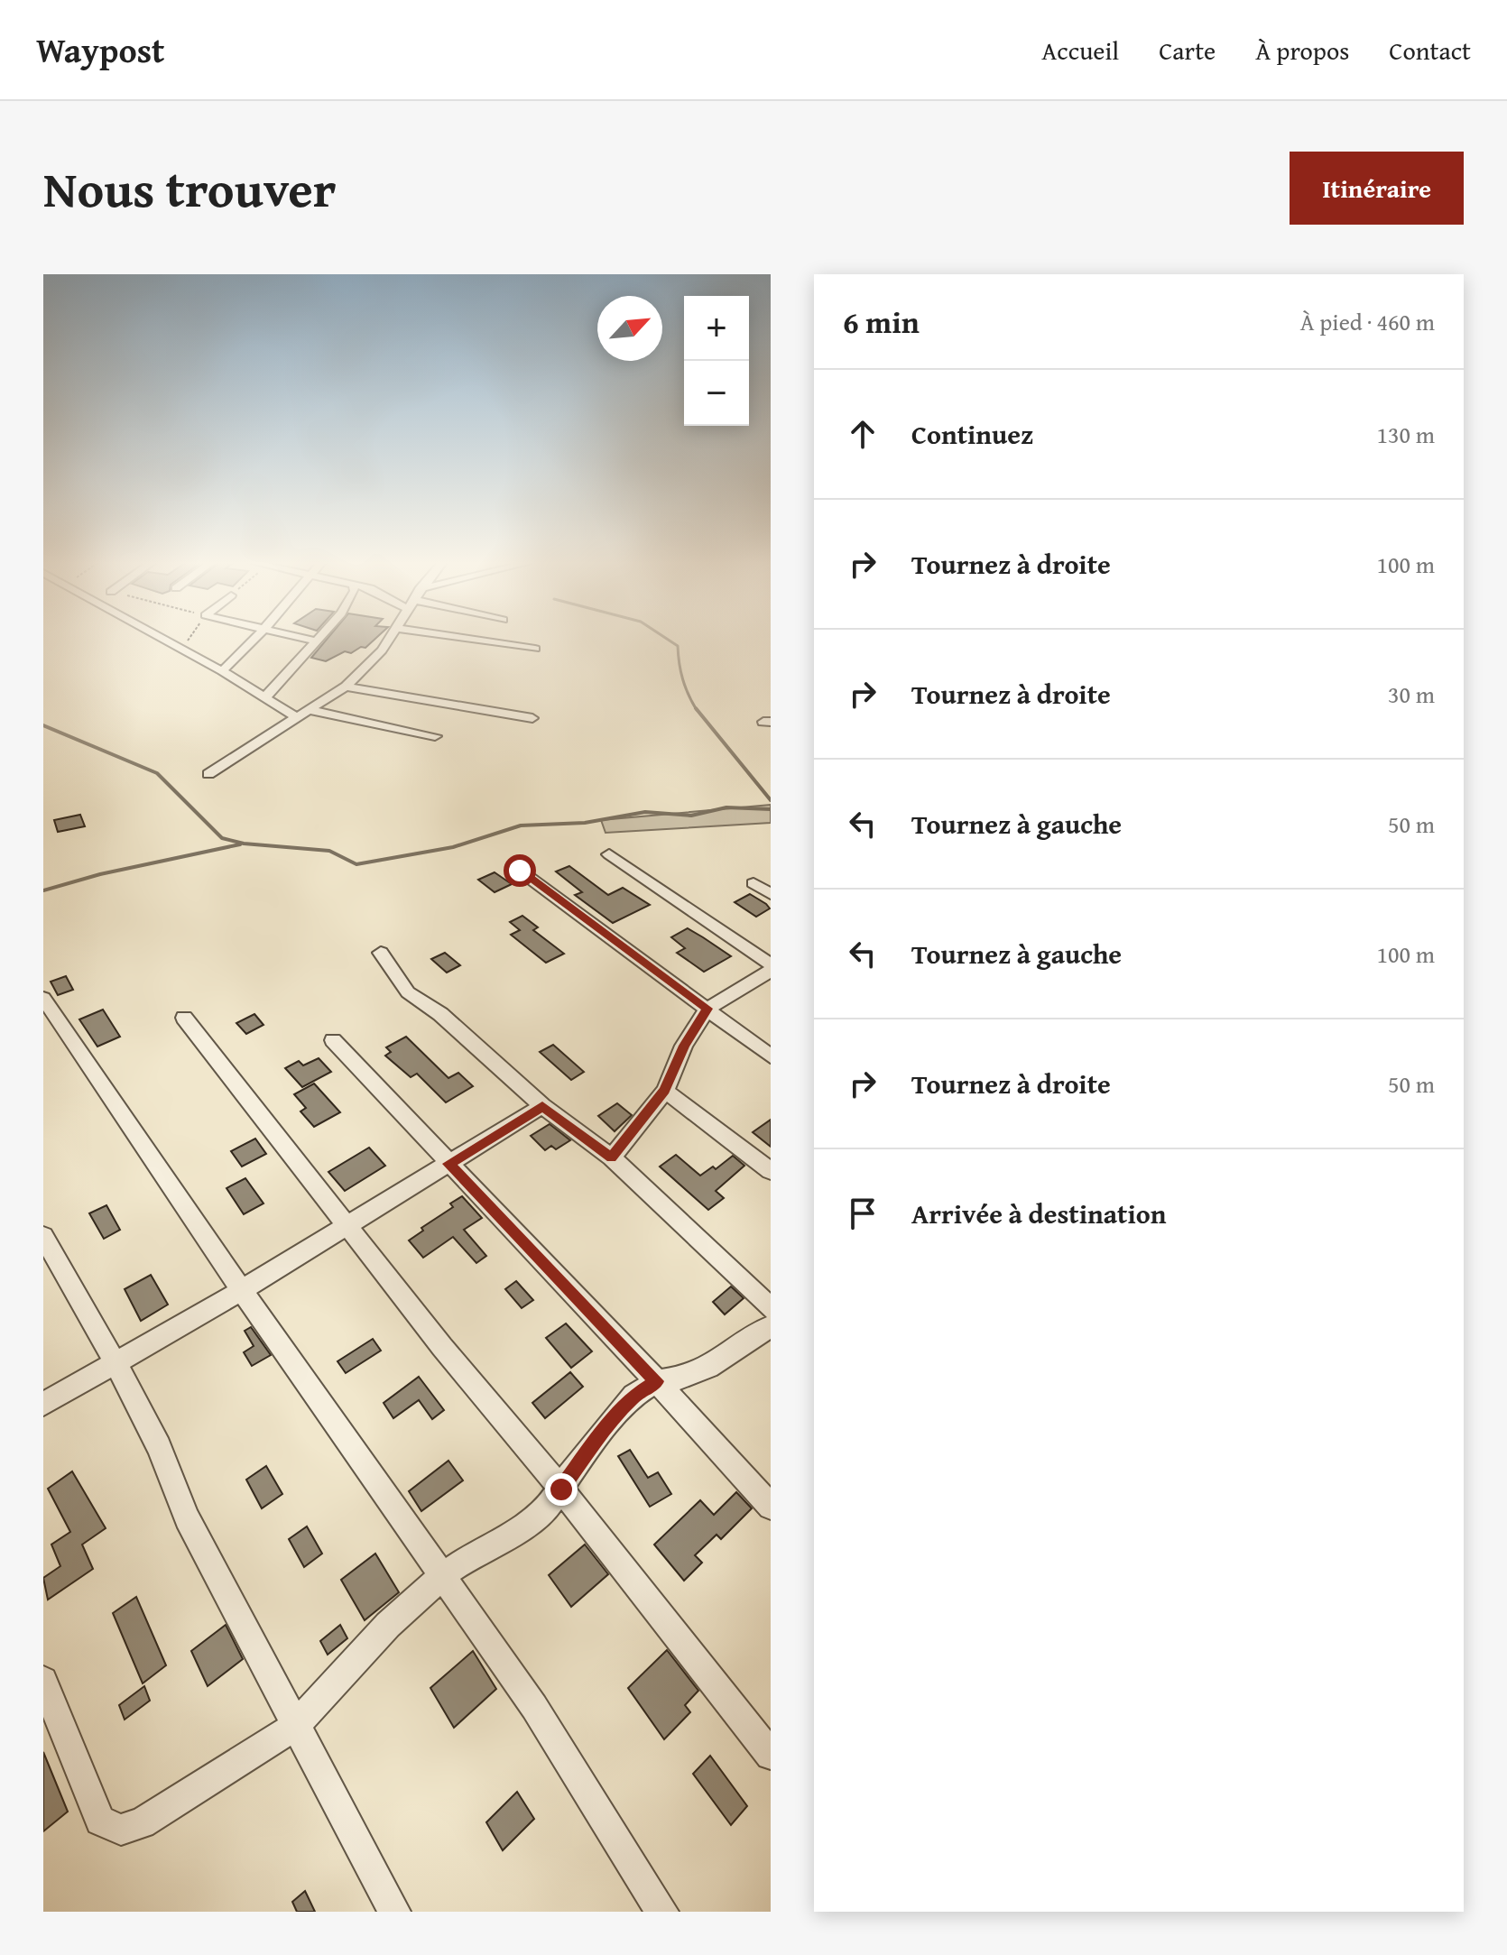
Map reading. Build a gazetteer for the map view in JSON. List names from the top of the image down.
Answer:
{
  "north": "top right",
  "page": {
    "header": "Waypost",
    "nav": [
      "Accueil",
      "Carte",
      "À propos",
      "Contact"
    ],
    "title": "Nous trouver",
    "buttons": "Itinéraire",
    "heading": ["6 min", "À pied · 460 m"],
    "map_buttons": ["+", "−"],
    "list": [
      ["Continuez", "130 m"],
      ["Tournez à droite", "100 m"],
      ["Tournez à droite", "30 m"],
      ["Tournez à gauche", "50 m"],
      ["Tournez à gauche", "100 m"],
      ["Tournez à droite", "50 m"],
      "Arrivée à destination"
    ]
  }
}
